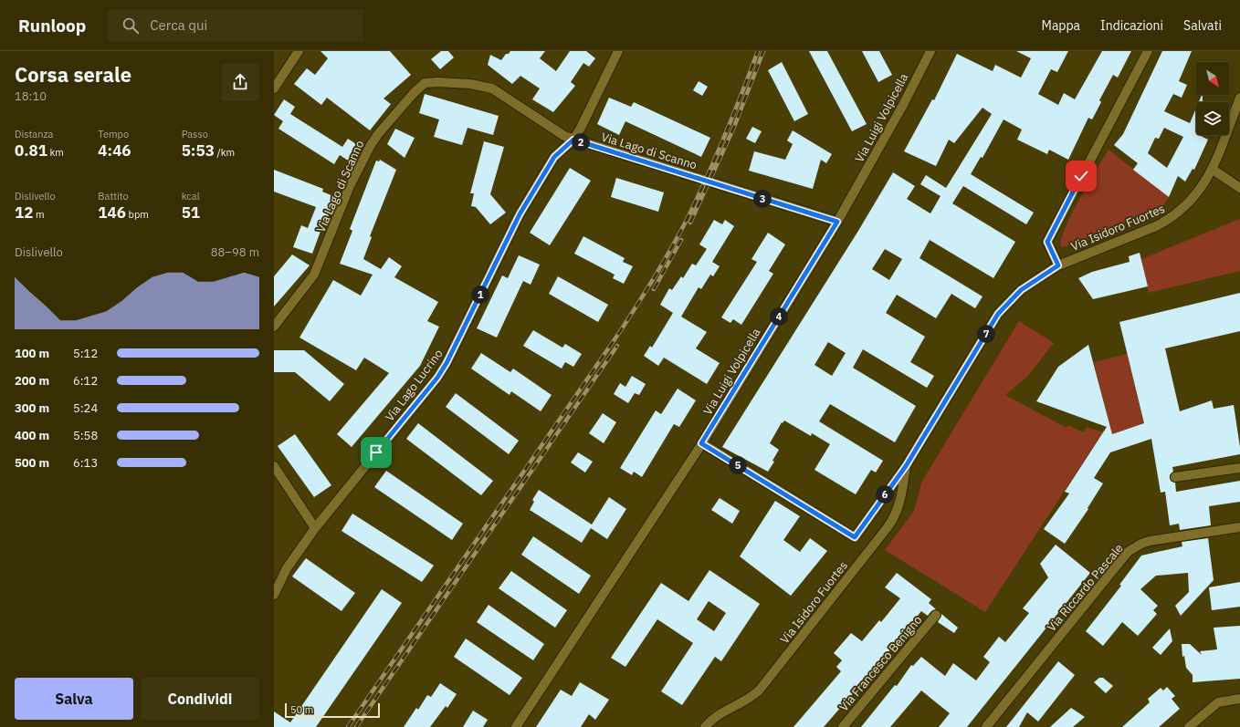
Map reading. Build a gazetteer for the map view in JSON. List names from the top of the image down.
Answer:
{
  "streets": {
    "street": [
      "Via Luigi Volpicella",
      "Via Lago di Scanno",
      "Via Isidoro Fuortes",
      "Via Lago Lucrino",
      "Via Riccardo Pascale",
      "Via Francesco Benigno"
    ]
  },
  "crossings": [
    ["Via Luigi Volpicella", "Via Lago di Scanno"],
    ["Via Luigi Volpicella", "Via Isidoro Fuortes"],
    ["Via Lago di Scanno", "Via Lago Lucrino"]
  ],
  "scale_bar": "50 m",
  "north": "bottom right",
  "page": {
    "header": "Runloop",
    "search": "Cerca qui",
    "nav": ["Mappa", "Indicazioni", "Salvati"],
    "heading": ["Corsa serale", "18:10"],
    "stats": [
      ["Distanza", "0.81 km"],
      ["Tempo", "4:46"],
      ["Passo", "5:53 /km"],
      ["Dislivello", "12 m"],
      ["Battito", "146 bpm"],
      ["kcal", "51"]
    ],
    "pins": [
      "2",
      "3",
      "1",
      "4",
      "7",
      "5",
      "6"
    ],
    "chart": ["Dislivello", "88–98 m"],
    "list": [
      {
        "name": "100 m",
        "note": "5:12"
      },
      {
        "name": "200 m",
        "note": "6:12"
      },
      {
        "name": "300 m",
        "note": "5:24"
      },
      {
        "name": "400 m",
        "note": "5:58"
      },
      {
        "name": "500 m",
        "note": "6:13"
      }
    ],
    "buttons": ["Salva", "Condividi"],
    "scale": "50 m"
  }
}
